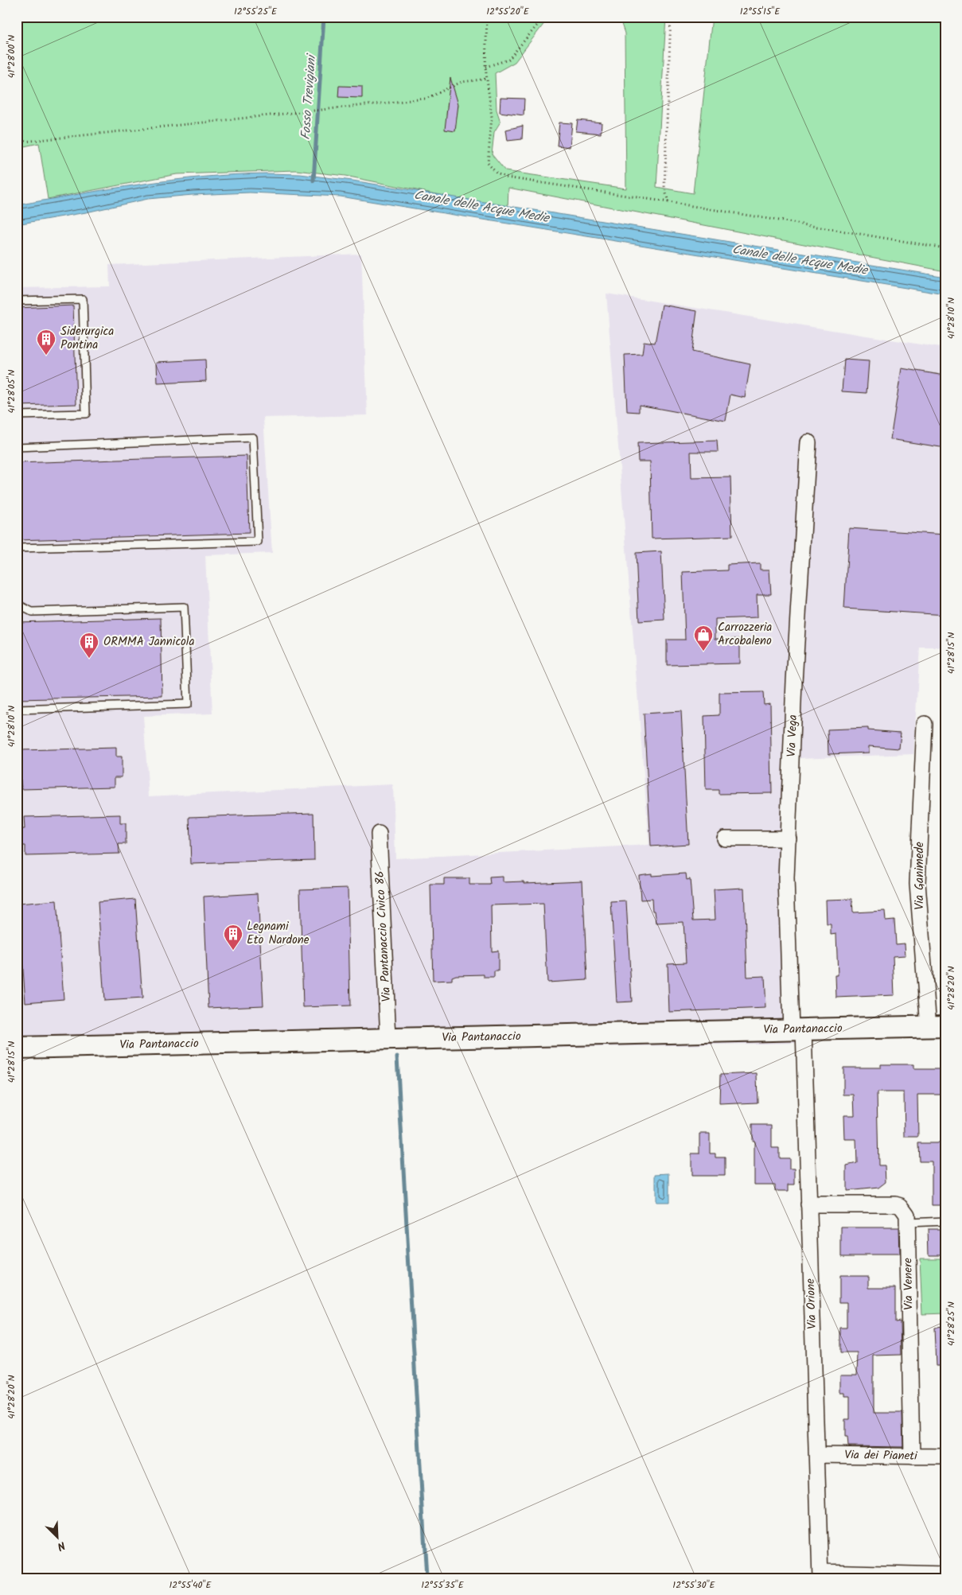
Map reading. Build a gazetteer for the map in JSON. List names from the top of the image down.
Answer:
{
  "streets": {
    "street": [
      "Via Vega",
      "Via Ganimede",
      "Via Pantanaccio Civico 86",
      "Via Pantanaccio",
      "Via Venere",
      "Via Orione",
      "Via dei Pianeti"
    ]
  },
  "crossings": [
    ["Via Vega", "Via Pantanaccio"],
    ["Via Vega", "Via Orione"],
    ["Via Ganimede", "Via Pantanaccio"],
    ["Via Pantanaccio Civico 86", "Via Pantanaccio"],
    ["Via Pantanaccio", "Via Orione"],
    ["Via Venere", "Via Orione"],
    ["Via Venere", "Via dei Pianeti"],
    ["Via Orione", "Via dei Pianeti"]
  ],
  "water": ["Fosso Trevigiani", "Canale delle Acque Medie"],
  "places": {
    "building": ["Siderurgica Pontina", "ORMMA Jannicola", "Legnami Eto Nardone"],
    "shop": ["Carrozzeria Arcobaleno"]
  },
  "north": "bottom right",
  "coordinates": [
    "12°55'25\"E",
    "12°55'20\"E",
    "12°55'15\"E",
    "41°28'00\"N",
    "41°28'10\"N",
    "41°28'05\"N",
    "41°28'15\"N",
    "41°28'20\"N",
    "41°28'25\"N",
    "12°55'40\"E",
    "12°55'35\"E",
    "12°55'30\"E"
  ]
}
